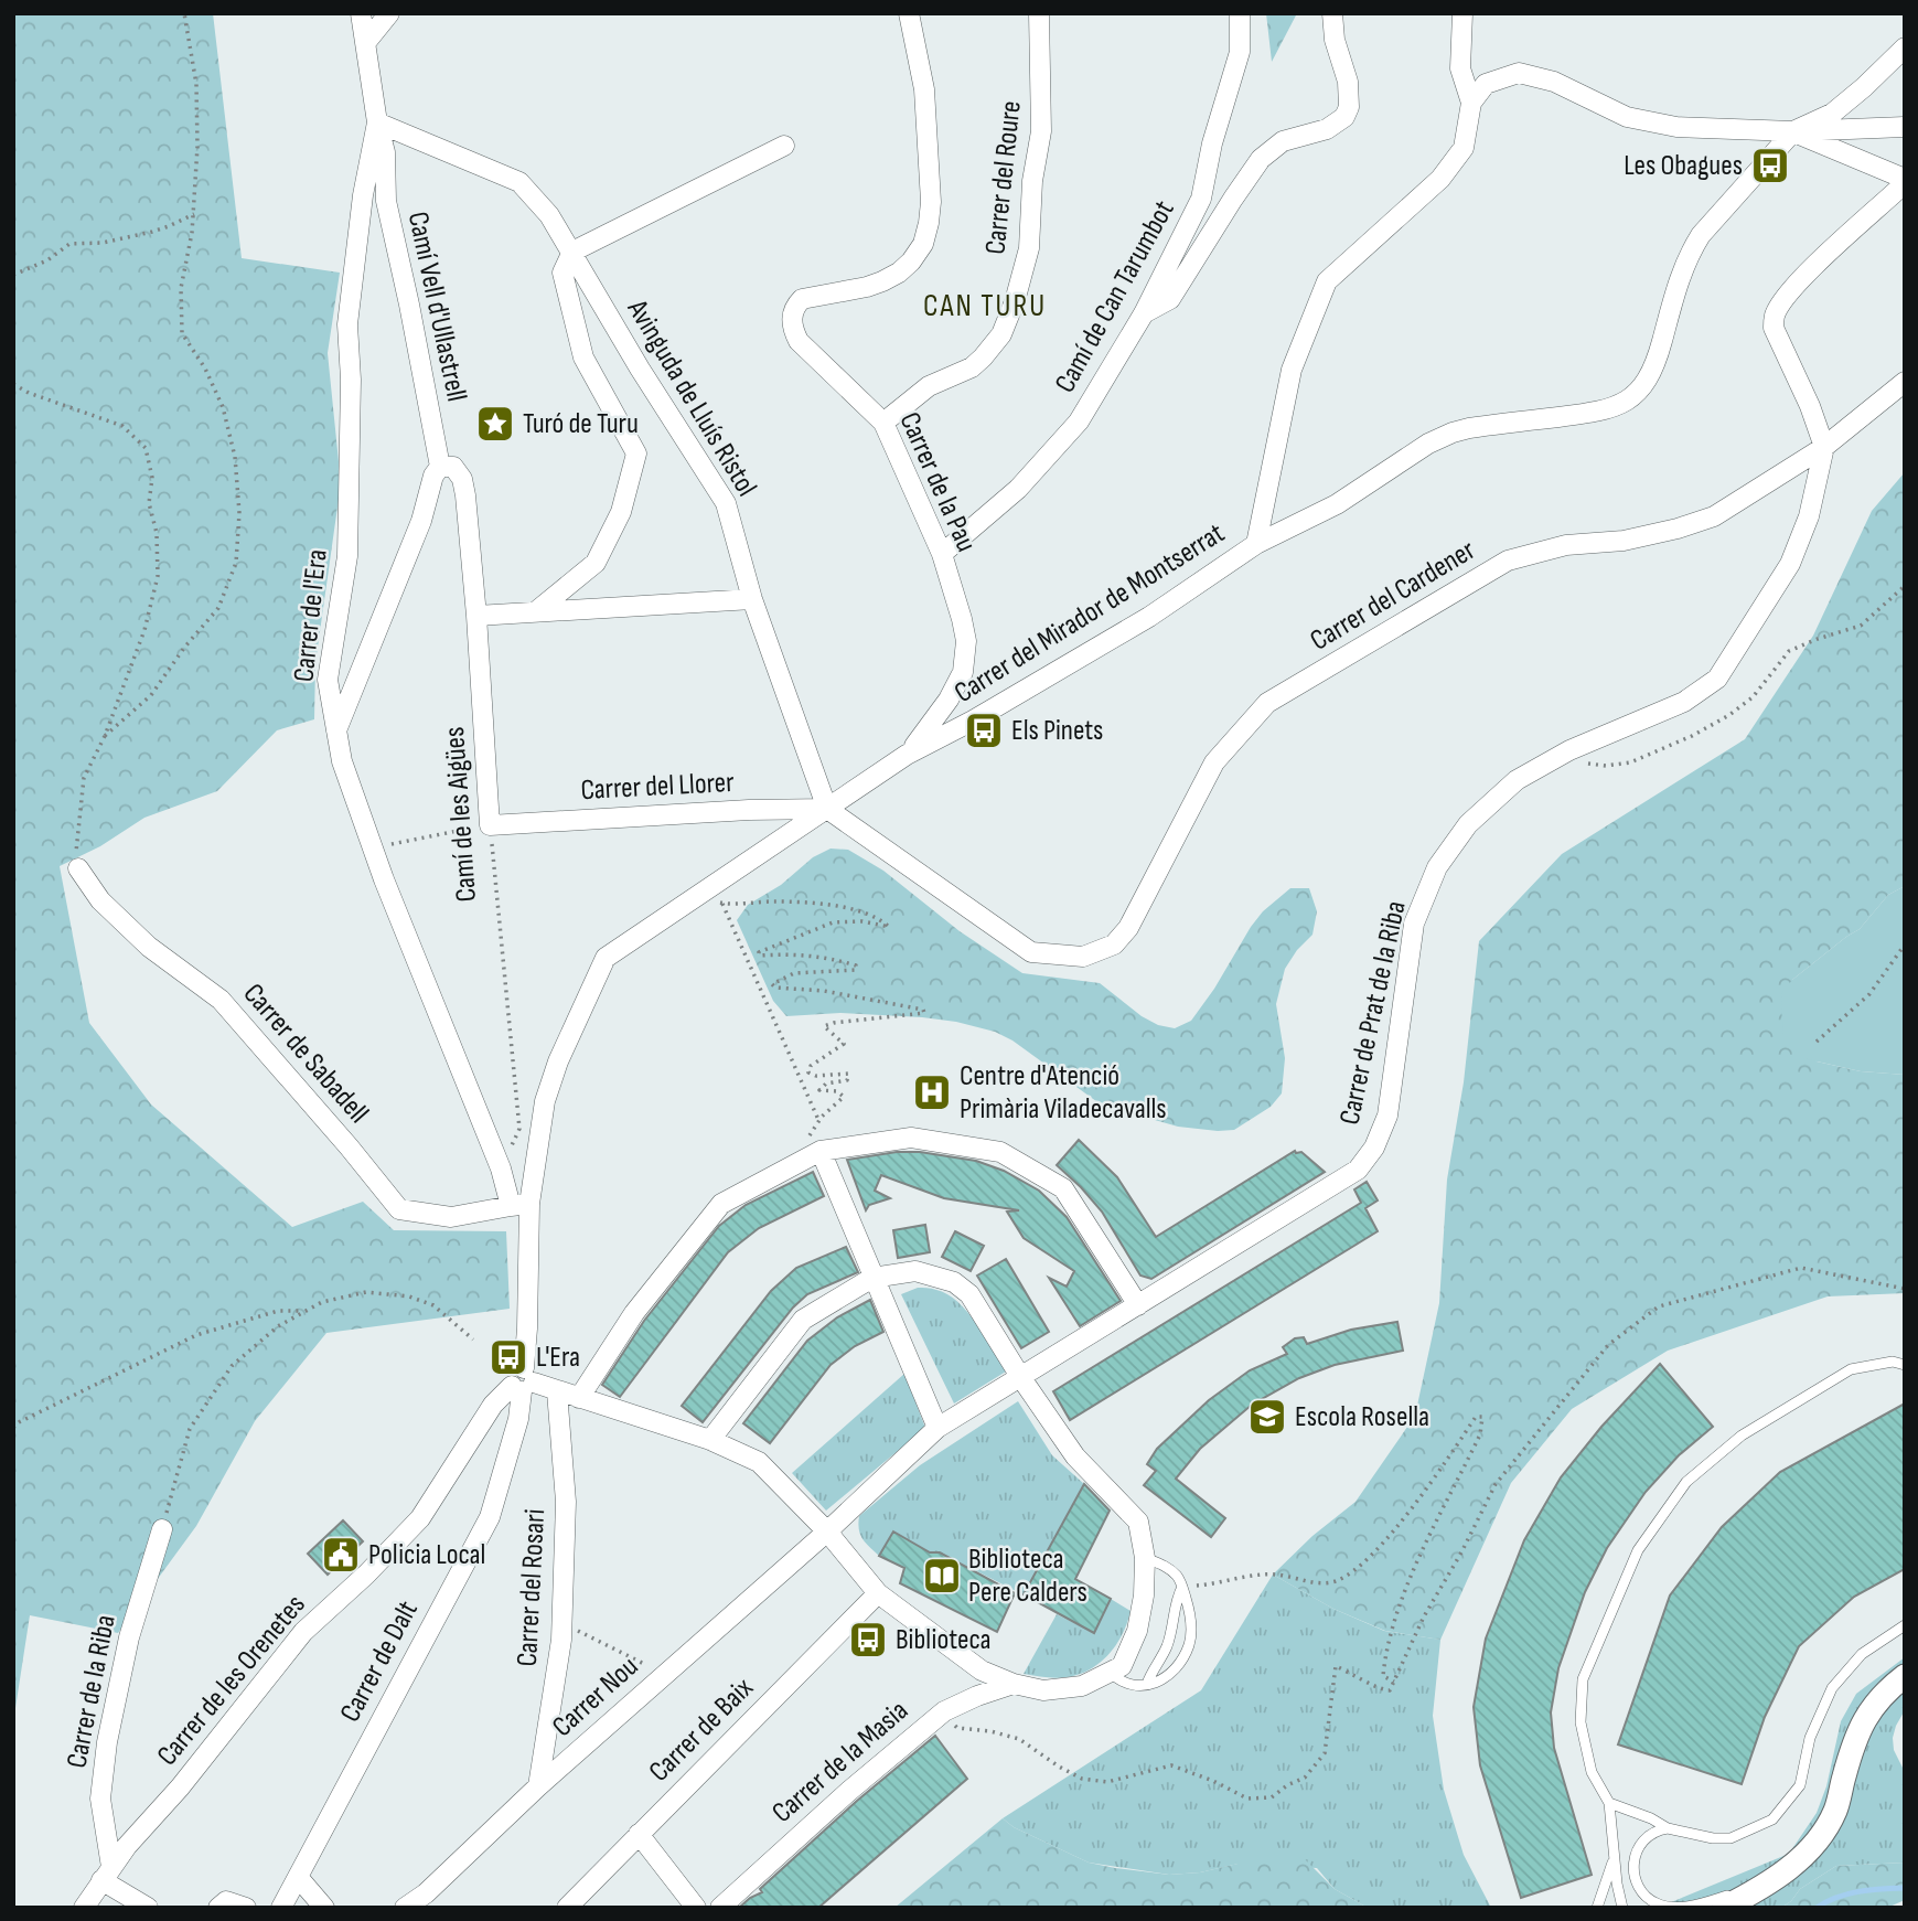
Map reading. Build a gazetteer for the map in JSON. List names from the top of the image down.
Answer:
{
  "streets": {
    "street": [
      "Carrer del Roure",
      "Camí de Can Tarumbot",
      "Camí Vell d'Ullastrell",
      "Avinguda de Lluís Ristol",
      "Carrer de la Pau",
      "Carrer del Cardener",
      "Carrer del Mirador de Montserrat",
      "Carrer de l'Era",
      "Carrer del Llorer",
      "Camí de les Aigües",
      "Carrer de Prat de la Riba",
      "Carrer de Sabadell",
      "Carrer del Rosari",
      "Carrer de Dalt",
      "Carrer de les Orenetes",
      "Carrer de la Riba",
      "Carrer Nou",
      "Carrer de Baix",
      "Carrer de la Masia"
    ]
  },
  "crossings": [
    ["Carrer del Roure", "Carrer de la Pau"],
    ["Camí de Can Tarumbot", "Carrer de la Pau"],
    ["Camí Vell d'Ullastrell", "Avinguda de Lluís Ristol"],
    ["Camí Vell d'Ullastrell", "Carrer de l'Era"],
    ["Camí Vell d'Ullastrell", "Camí de les Aigües"],
    ["Avinguda de Lluís Ristol", "Carrer del Cardener"],
    ["Avinguda de Lluís Ristol", "Carrer del Mirador de Montserrat"],
    ["Avinguda de Lluís Ristol", "Carrer de l'Era"],
    ["Avinguda de Lluís Ristol", "Carrer del Llorer"],
    ["Carrer de la Pau", "Carrer del Mirador de Montserrat"],
    ["Carrer del Cardener", "Carrer del Mirador de Montserrat"],
    ["Carrer del Cardener", "Carrer del Llorer"],
    ["Carrer del Cardener", "Carrer de Prat de la Riba"],
    ["Carrer del Mirador de Montserrat", "Carrer de l'Era"],
    ["Carrer del Mirador de Montserrat", "Carrer del Llorer"],
    ["Carrer del Mirador de Montserrat", "Carrer de Sabadell"],
    ["Carrer del Mirador de Montserrat", "Carrer de Dalt"],
    ["Carrer del Mirador de Montserrat", "Carrer de les Orenetes"],
    ["Carrer de l'Era", "Camí de les Aigües"],
    ["Carrer de l'Era", "Carrer de Sabadell"],
    ["Carrer del Llorer", "Camí de les Aigües"],
    ["Carrer de Prat de la Riba", "Carrer Nou"],
    ["Carrer del Rosari", "Carrer Nou"],
    ["Carrer de Dalt", "Carrer de les Orenetes"],
    ["Carrer de les Orenetes", "Carrer de la Riba"]
  ],
  "districts": ["CAN TURU"],
  "places": {
    "bus stop": [
      "Les Obagues",
      "Els Pinets",
      "L'Era",
      "Biblioteca"
    ],
    "place": ["Turó de Turu"],
    "hospital": ["Centre d'Atenció Primària Viladecavalls"],
    "school or university": ["Escola Rosella"],
    "public building": ["Policia Local"],
    "library": ["Biblioteca Pere Calders"]
  }
}
